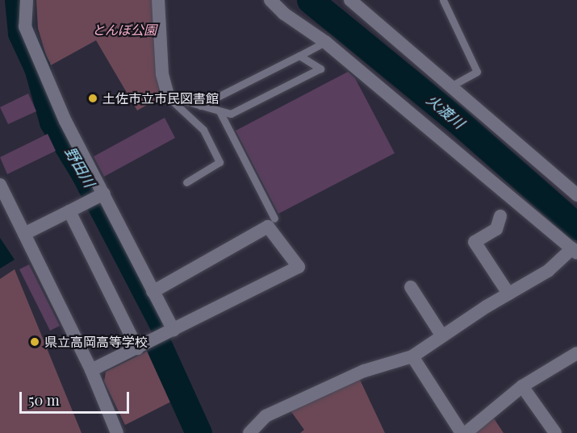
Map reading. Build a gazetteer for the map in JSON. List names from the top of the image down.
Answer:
{
  "water": ["火渡川", "野田川"],
  "parks": ["とんぼ公園"],
  "places": ["土佐市立市民図書館", "県立高岡高等学校"],
  "scale_bar": "50 m"
}
